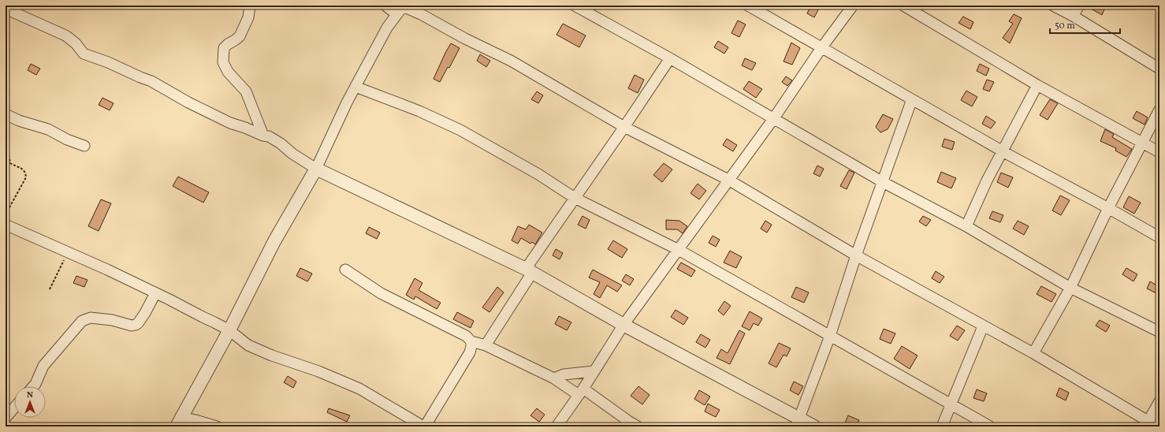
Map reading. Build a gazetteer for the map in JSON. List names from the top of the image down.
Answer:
{
  "scale_bar": "50 m",
  "north": "top"
}
